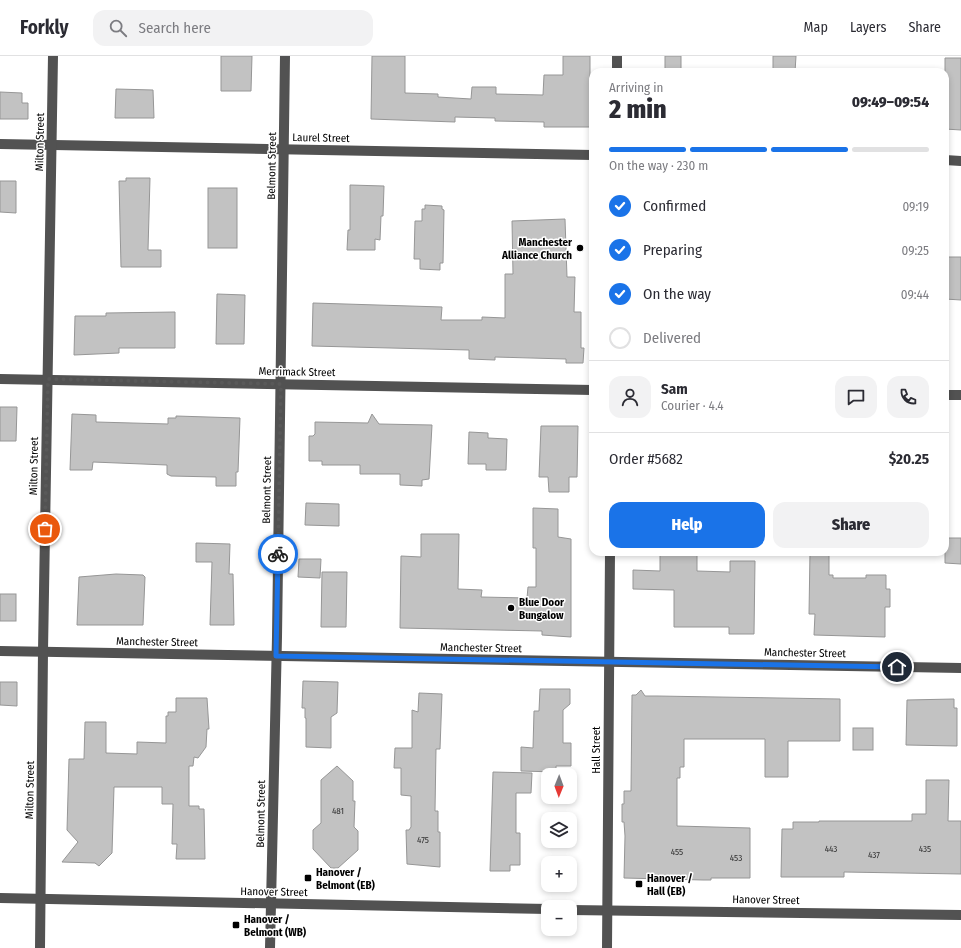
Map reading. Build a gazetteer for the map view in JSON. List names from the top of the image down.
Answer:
{
  "streets": {
    "street": [
      "Laurel Street",
      "Milton Street",
      "Belmont Street",
      "Merrimack Street",
      "Manchester Street",
      "Hall Street",
      "Hanover Street"
    ]
  },
  "crossings": [
    ["Laurel Street", "Milton Street"],
    ["Laurel Street", "Belmont Street"],
    ["Milton Street", "Merrimack Street"],
    ["Milton Street", "Manchester Street"],
    ["Milton Street", "Hanover Street"],
    ["Belmont Street", "Merrimack Street"],
    ["Belmont Street", "Manchester Street"],
    ["Belmont Street", "Hanover Street"],
    ["Manchester Street", "Hall Street"],
    ["Hall Street", "Hanover Street"]
  ],
  "places": {
    "other": ["Manchester Alliance Church", "Blue Door Bungalow"],
    "transit": ["Hanover / Belmont (EB)", "Hanover / Hall (EB)", "Hanover / Belmont (WB)"]
  },
  "house_numbers": [
    "481",
    "475",
    "443",
    "435",
    "455",
    "437",
    "453"
  ],
  "north": "bottom",
  "page": {
    "header": "Forkly",
    "search": "Search here",
    "nav": ["Map", "Layers", "Share"],
    "heading": ["2 min", "Arriving in", "09:49–09:54"],
    "panel": [
      "Sam",
      "Courier · 4.4",
      "Order #5682",
      "$20.25"
    ],
    "bar": "On the way · 230 m",
    "list": [
      ["Confirmed", "09:19"],
      ["Preparing", "09:25"],
      ["On the way", "09:44"],
      "Delivered"
    ],
    "buttons": ["Help", "Share"],
    "map_buttons": ["+", "−"]
  }
}
